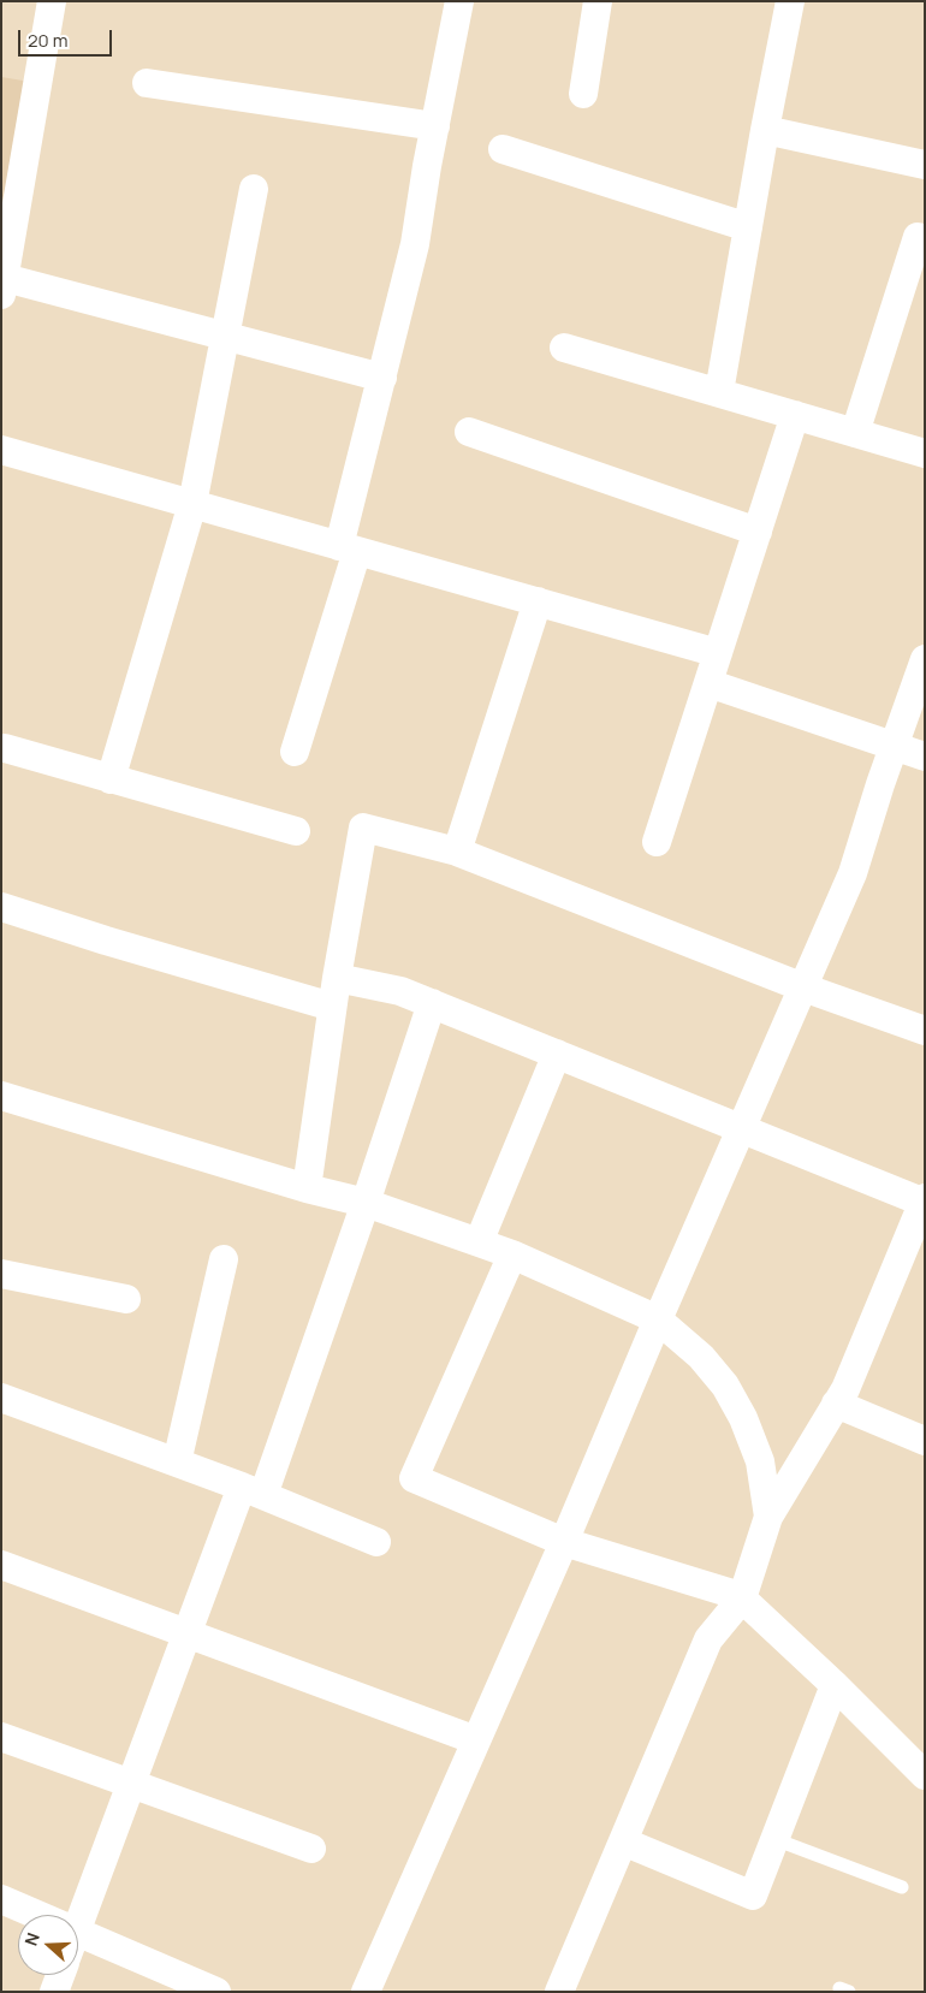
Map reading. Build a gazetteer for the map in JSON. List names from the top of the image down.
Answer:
{
  "scale_bar": "20 m",
  "north": "left"
}
